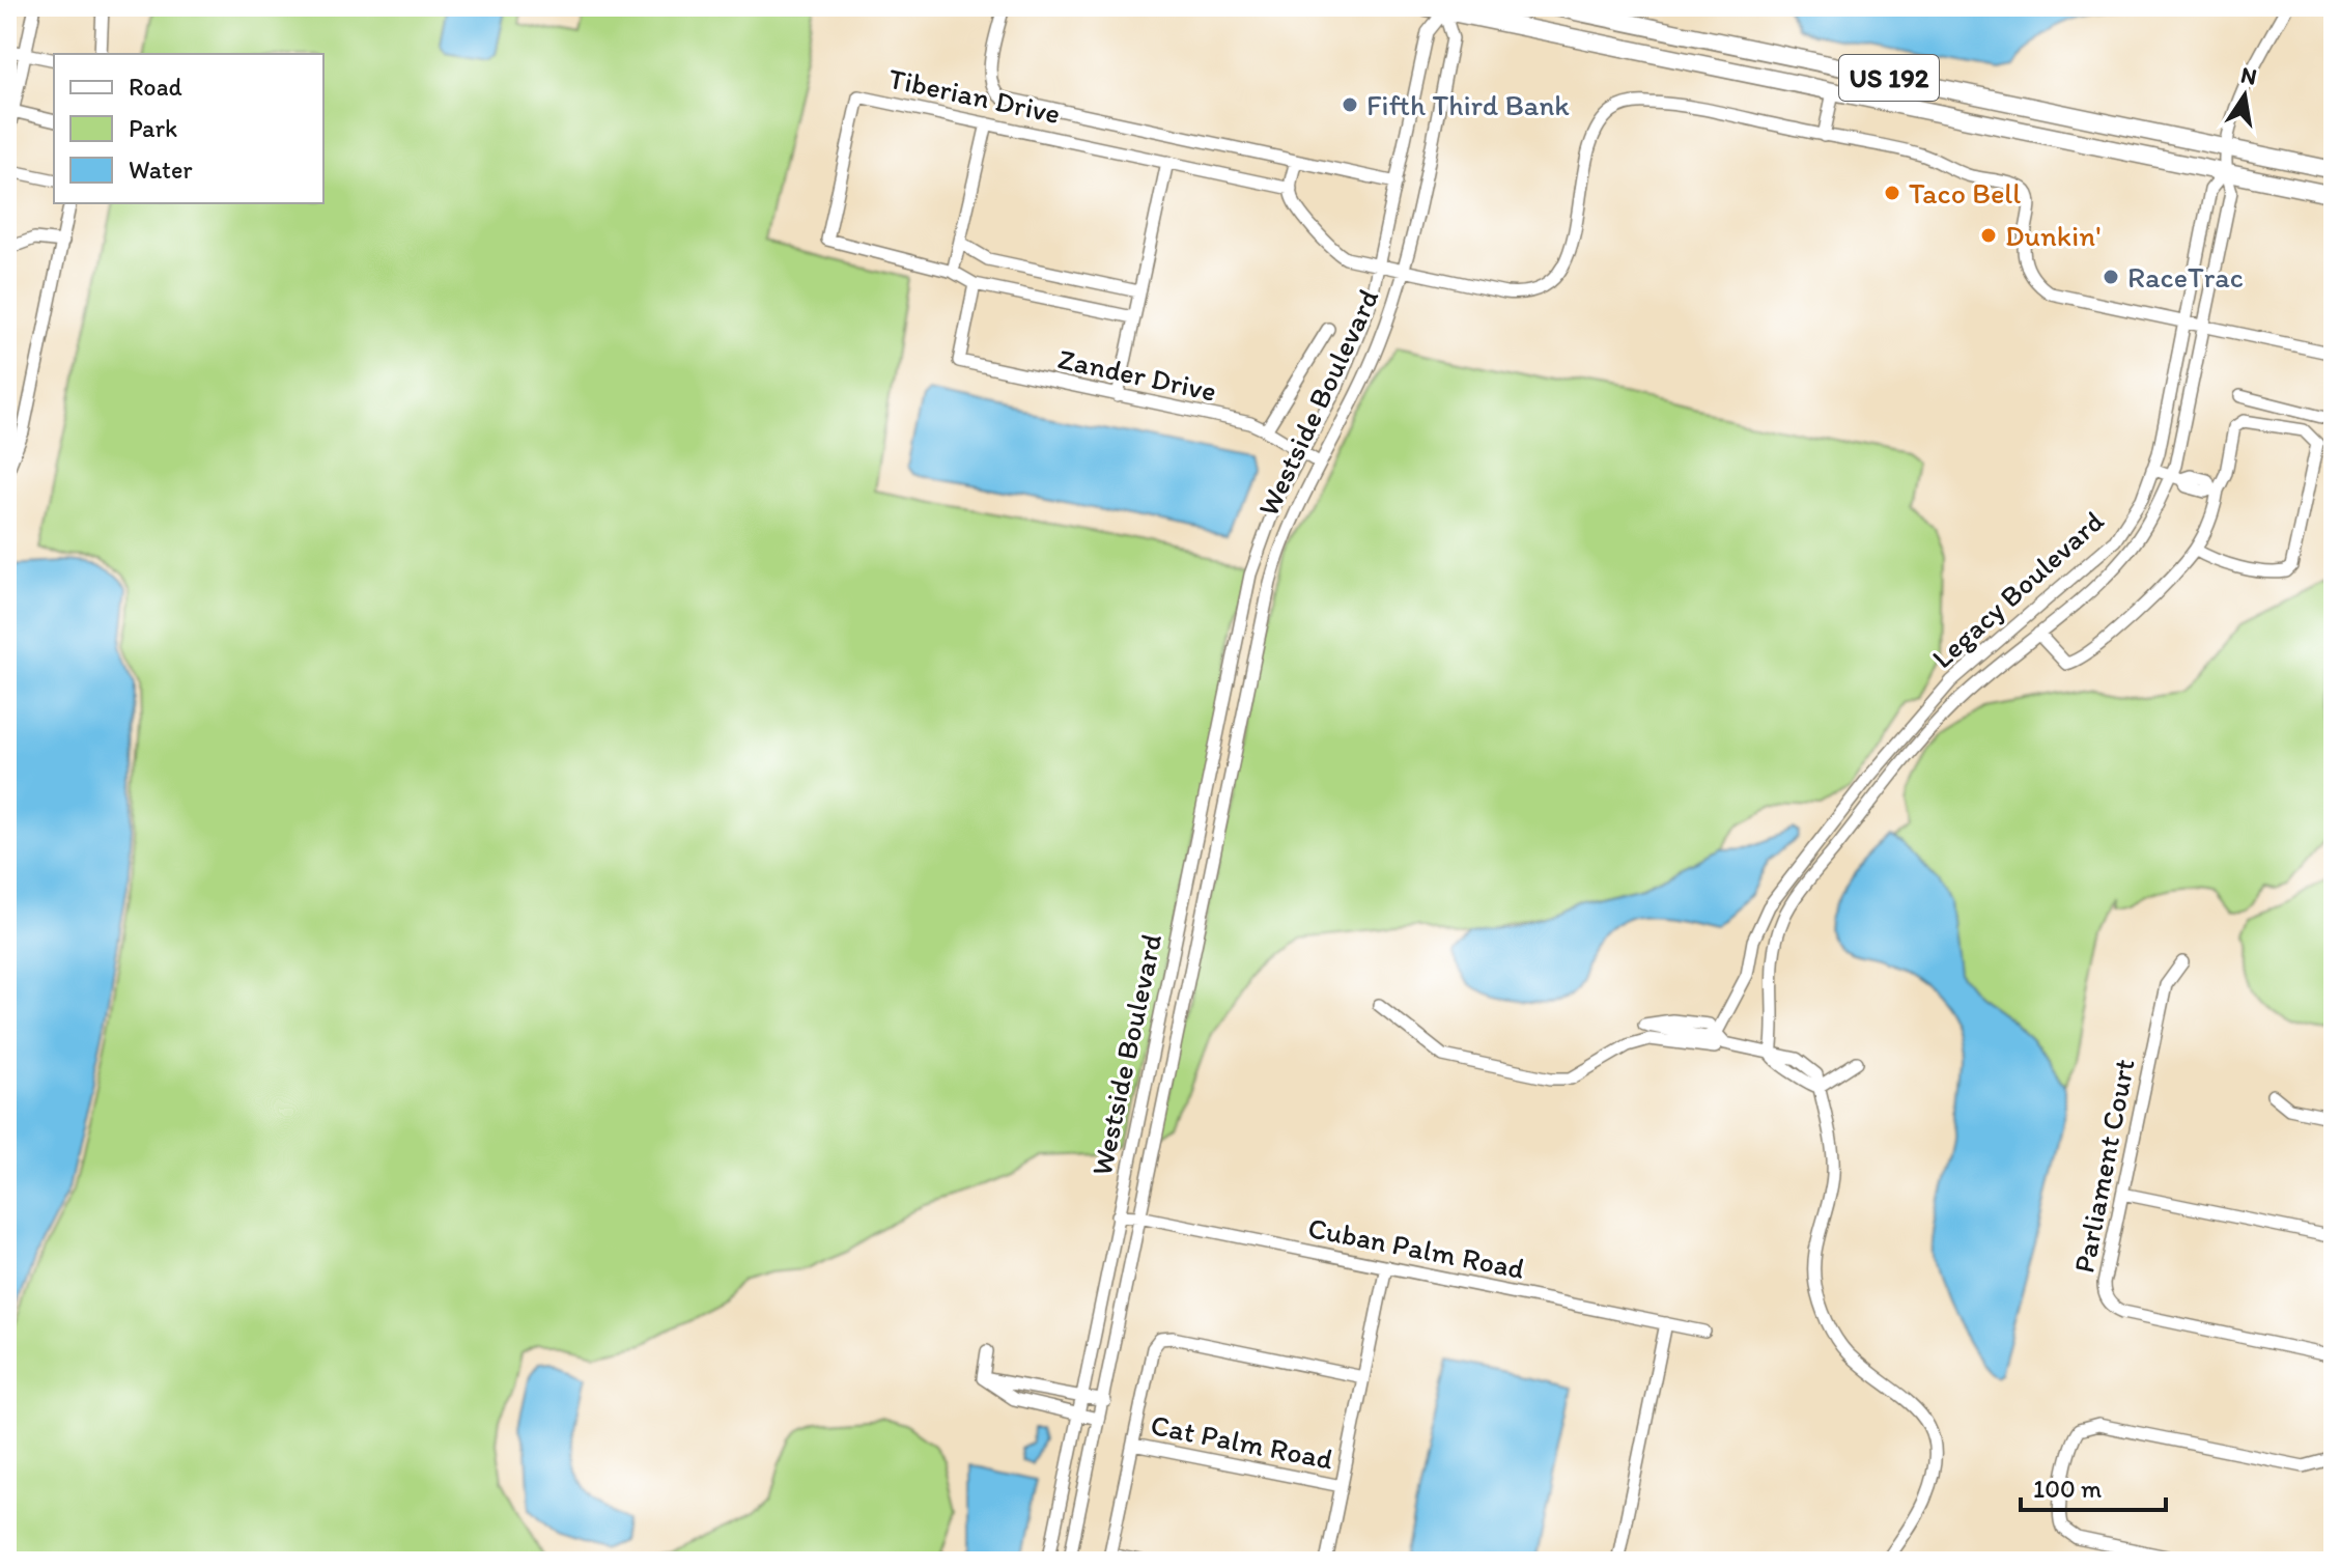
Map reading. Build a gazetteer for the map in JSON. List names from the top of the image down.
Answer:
{
  "streets": {
    "highway": ["US 192"],
    "street": [
      "Tiberian Drive",
      "Zander Drive",
      "Westside Boulevard",
      "Legacy Boulevard",
      "Parliament Court",
      "Cuban Palm Road",
      "Cat Palm Road"
    ]
  },
  "crossings": [
    ["US 192", "Westside Boulevard"],
    ["US 192", "Legacy Boulevard"],
    ["Tiberian Drive", "Zander Drive"],
    ["Zander Drive", "Westside Boulevard"],
    ["Westside Boulevard", "Cuban Palm Road"]
  ],
  "places": [
    "Fifth Third Bank",
    "Taco Bell",
    "Dunkin'",
    "RaceTrac"
  ],
  "legend": ["Road", "Park", "Water"],
  "scale_bar": "100 m",
  "north": "top"
}
